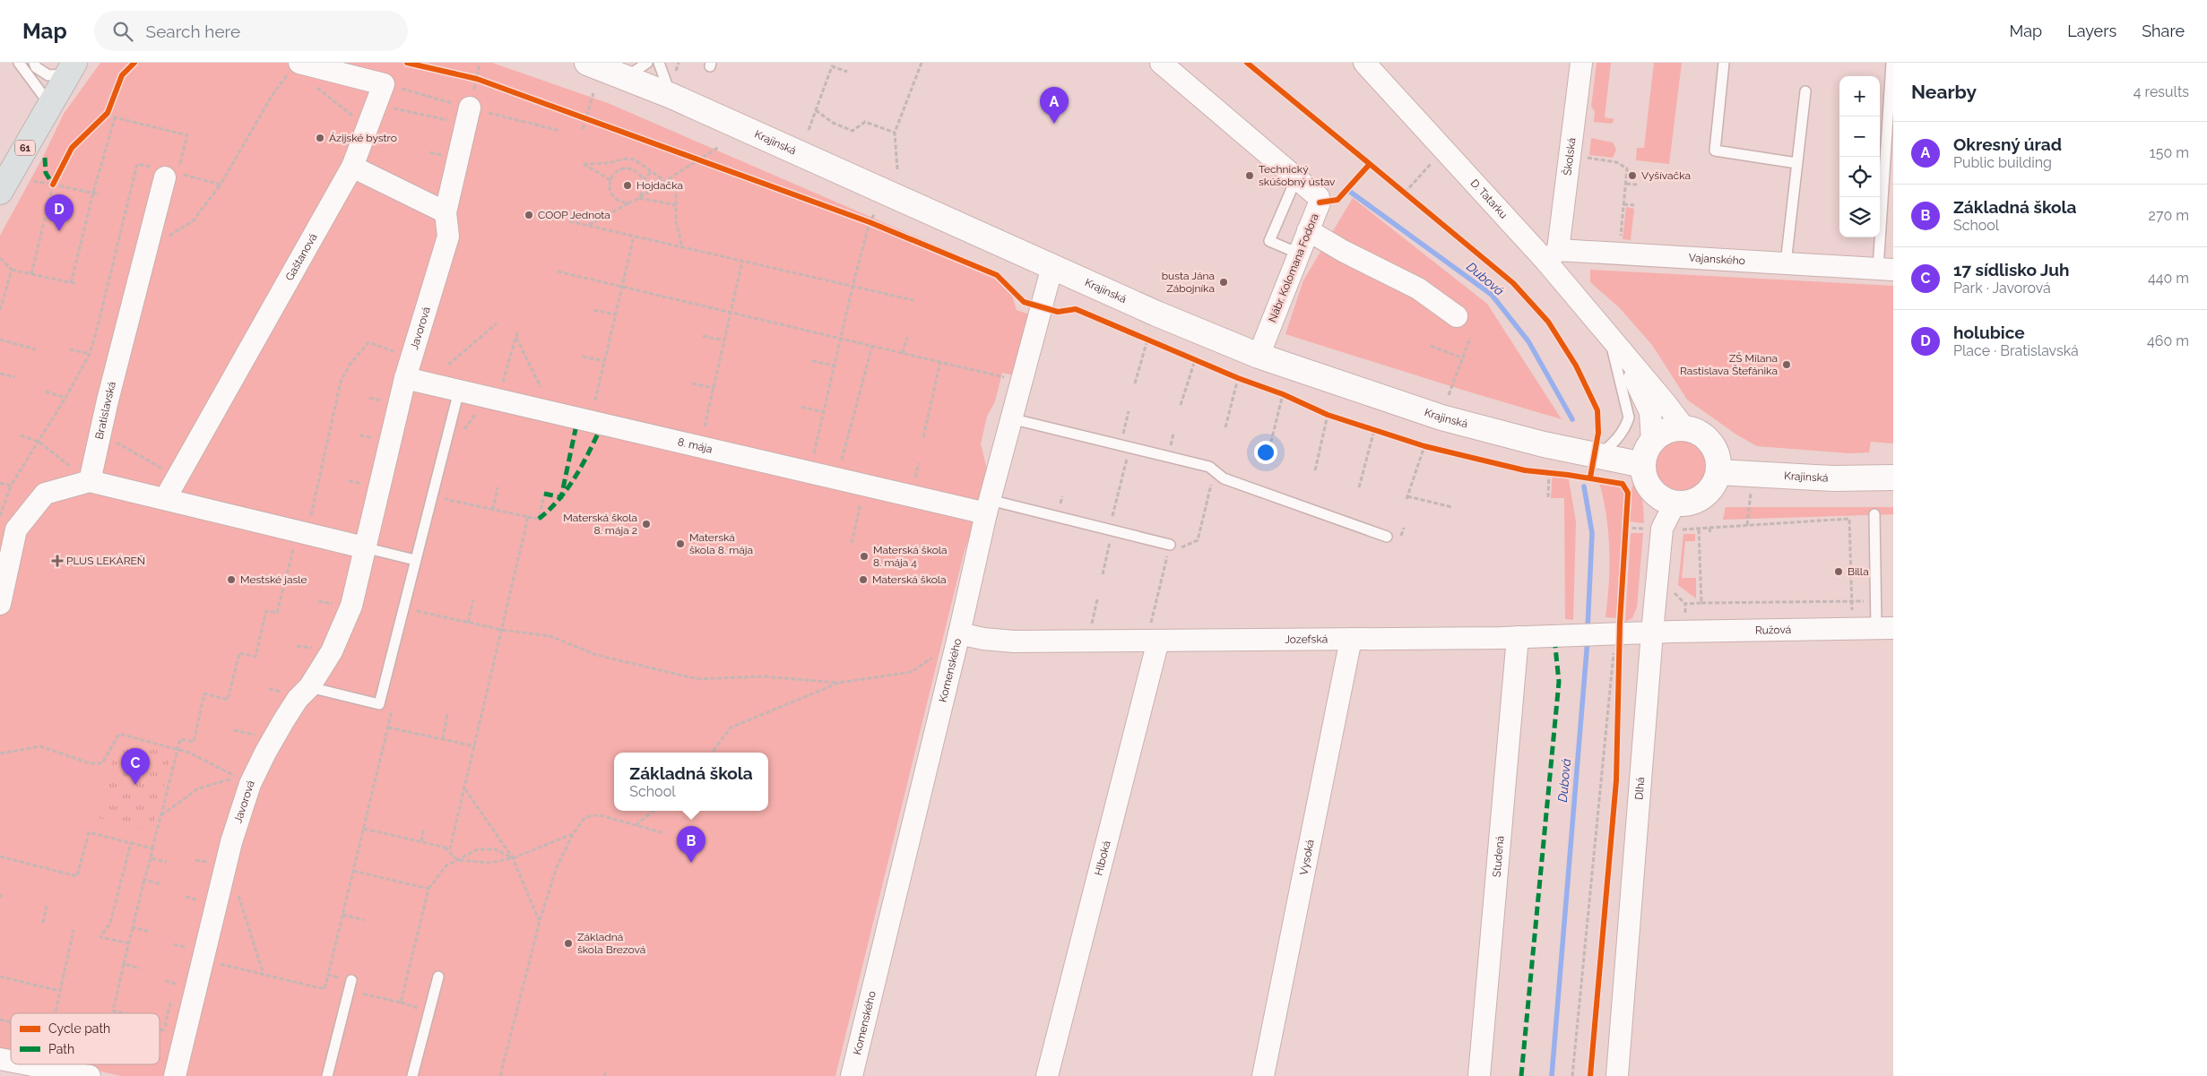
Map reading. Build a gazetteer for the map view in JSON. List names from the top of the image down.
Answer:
{
  "streets": {
    "main road": ["Krajinská", "61"],
    "street": [
      "Školská",
      "D. Tatarku",
      "Gaštanová",
      "Vajanského",
      "Nábr. Kolomana Fodora",
      "Javorová",
      "Bratislavská",
      "8. mája",
      "Ružová",
      "Jozefská",
      "Komenského",
      "Dlhá",
      "Studená",
      "Vysoká",
      "Hlboká"
    ]
  },
  "crossings": [
    ["Krajinská", "D. Tatarku"],
    ["Krajinská", "Nábr. Kolomana Fodora"],
    ["Krajinská", "Komenského"],
    ["Krajinská", "Dlhá"],
    ["Školská", "D. Tatarku"],
    ["Školská", "Vajanského"],
    ["D. Tatarku", "Vajanského"],
    ["D. Tatarku", "Dlhá"],
    ["Javorová", "8. mája"],
    ["8. mája", "Komenského"],
    ["Ružová", "Jozefská"],
    ["Ružová", "Dlhá"],
    ["Jozefská", "Komenského"],
    ["Jozefská", "Dlhá"],
    ["Jozefská", "Studená"],
    ["Jozefská", "Vysoká"],
    ["Jozefská", "Hlboká"]
  ],
  "water": ["Dubová"],
  "places": {
    "other": [
      "Ázijské bystro",
      "Technický skúšobný ústav",
      "Vyšívačka",
      "Hojdačka",
      "COOP Jednota",
      "busta Jána Zábojníka",
      "ZŠ Milana Rastislava Štefánika",
      "Materská škola 8. mája 2",
      "Materská škola 8. mája",
      "Materská škola 8. mája 4",
      "Billa",
      "Mestské jasle",
      "Materská škola",
      "Základná škola Brezová"
    ],
    "health": ["PLUS LEKÁREŇ"]
  },
  "legend": ["Cycle path", "Path"],
  "page": {
    "header": "Map",
    "search": "Search here",
    "nav": ["Map", "Layers", "Share"],
    "heading": ["Nearby", "4 results"],
    "map_buttons": ["+", "−"],
    "pins": [
      "A",
      "D",
      "C",
      "B"
    ],
    "list": [
      {
        "mark": "A",
        "name": "Okresný úrad",
        "note": "Public building",
        "value": "150 m"
      },
      {
        "mark": "B",
        "name": "Základná škola",
        "note": "School",
        "value": "270 m"
      },
      {
        "mark": "C",
        "name": "17 sídlisko Juh",
        "note": "Park · Javorová",
        "value": "440 m"
      },
      {
        "mark": "D",
        "name": "holubice",
        "note": "Place · Bratislavská",
        "value": "460 m"
      }
    ],
    "popup": ["Základná škola", "School"]
  }
}
